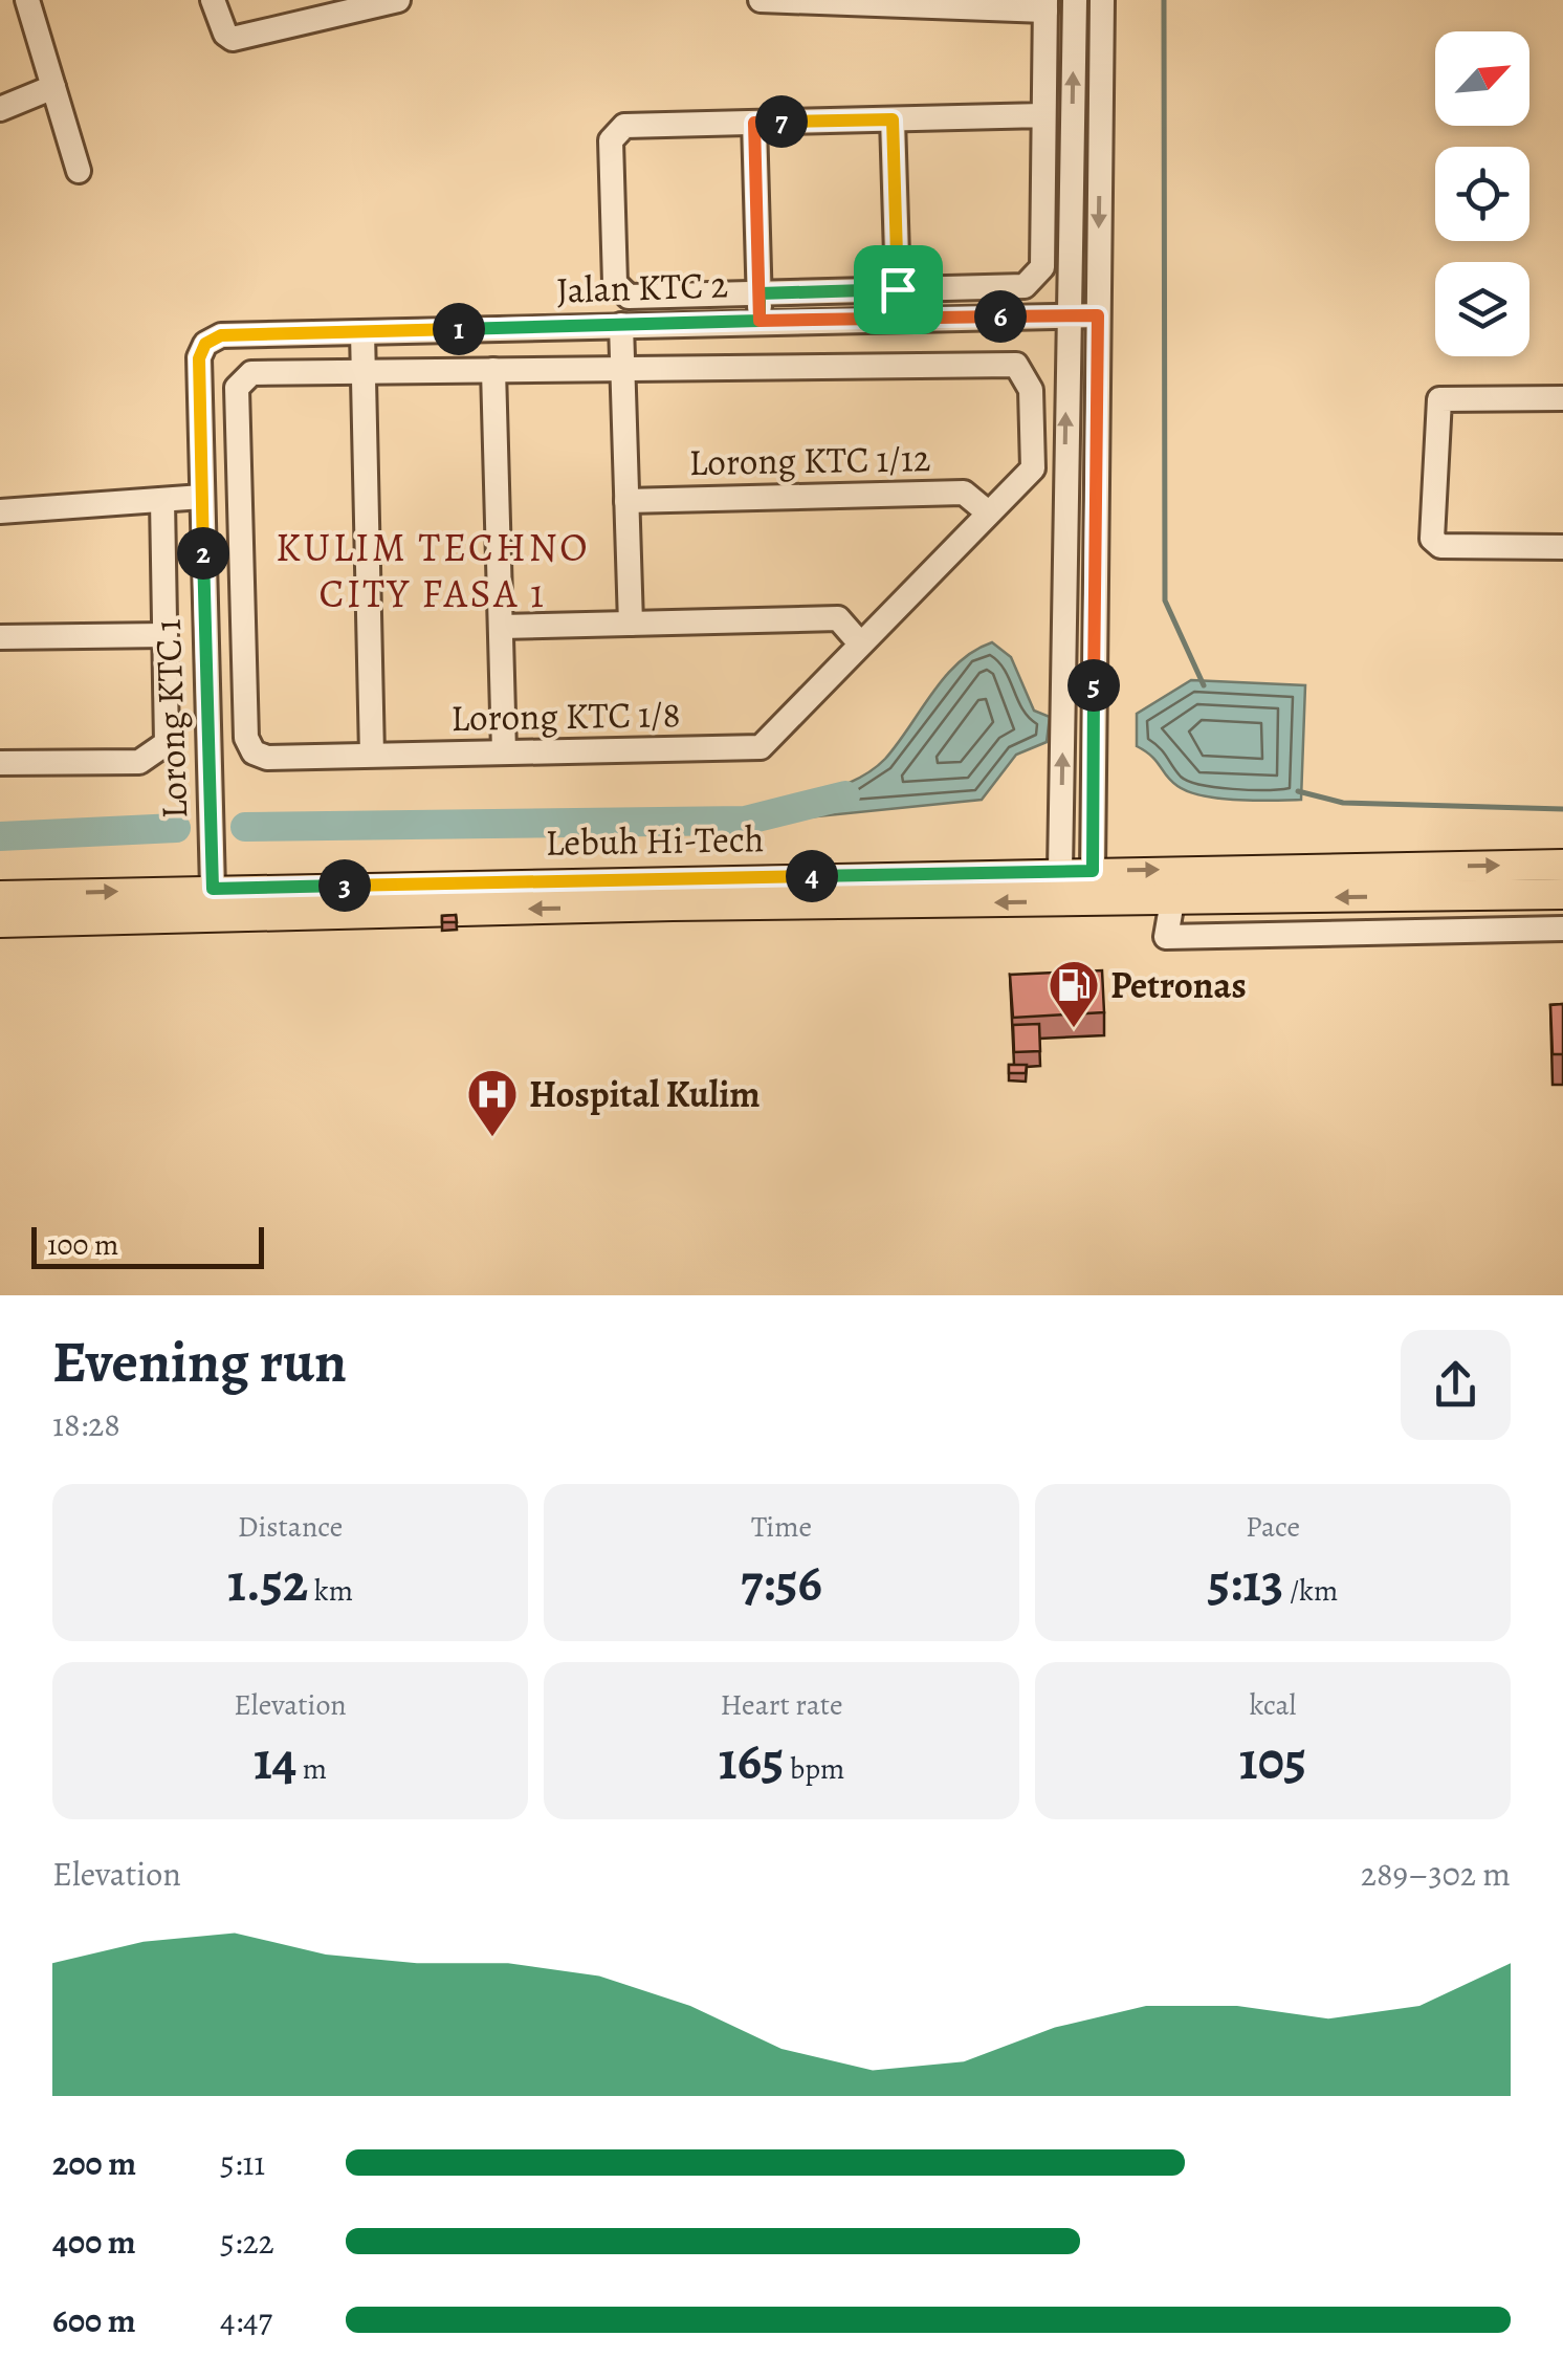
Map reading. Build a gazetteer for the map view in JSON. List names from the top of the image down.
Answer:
{
  "streets": {
    "main road": ["Lebuh Hi-Tech"],
    "street": [
      "Jalan KTC 2",
      "Lorong KTC 1/12",
      "Lorong KTC 1/8",
      "Lorong KTC 1"
    ]
  },
  "crossings": [
    ["Jalan KTC 2", "Lorong KTC 1"],
    ["Lorong KTC 1", "Lebuh Hi-Tech"]
  ],
  "districts": ["KULIM TECHNO CITY FASA 1"],
  "places": {
    "fuel station": ["Petronas"],
    "hospital": ["Hospital Kulim"]
  },
  "scale_bar": "100 m",
  "north": "top right",
  "page": {
    "pins": [
      "7",
      "6",
      "1",
      "2",
      "5",
      "4",
      "3"
    ],
    "scale": "100 m",
    "heading": ["Evening run", "18:28"],
    "stats": [
      ["Distance", "1.52 km"],
      ["Time", "7:56"],
      ["Pace", "5:13 /km"],
      ["Elevation", "14 m"],
      ["Heart rate", "165 bpm"],
      ["kcal", "105"]
    ],
    "chart": ["Elevation", "289–302 m"],
    "list": [
      {
        "name": "200 m",
        "note": "5:11"
      },
      {
        "name": "400 m",
        "note": "5:22"
      },
      {
        "name": "600 m",
        "note": "4:47"
      }
    ]
  }
}
